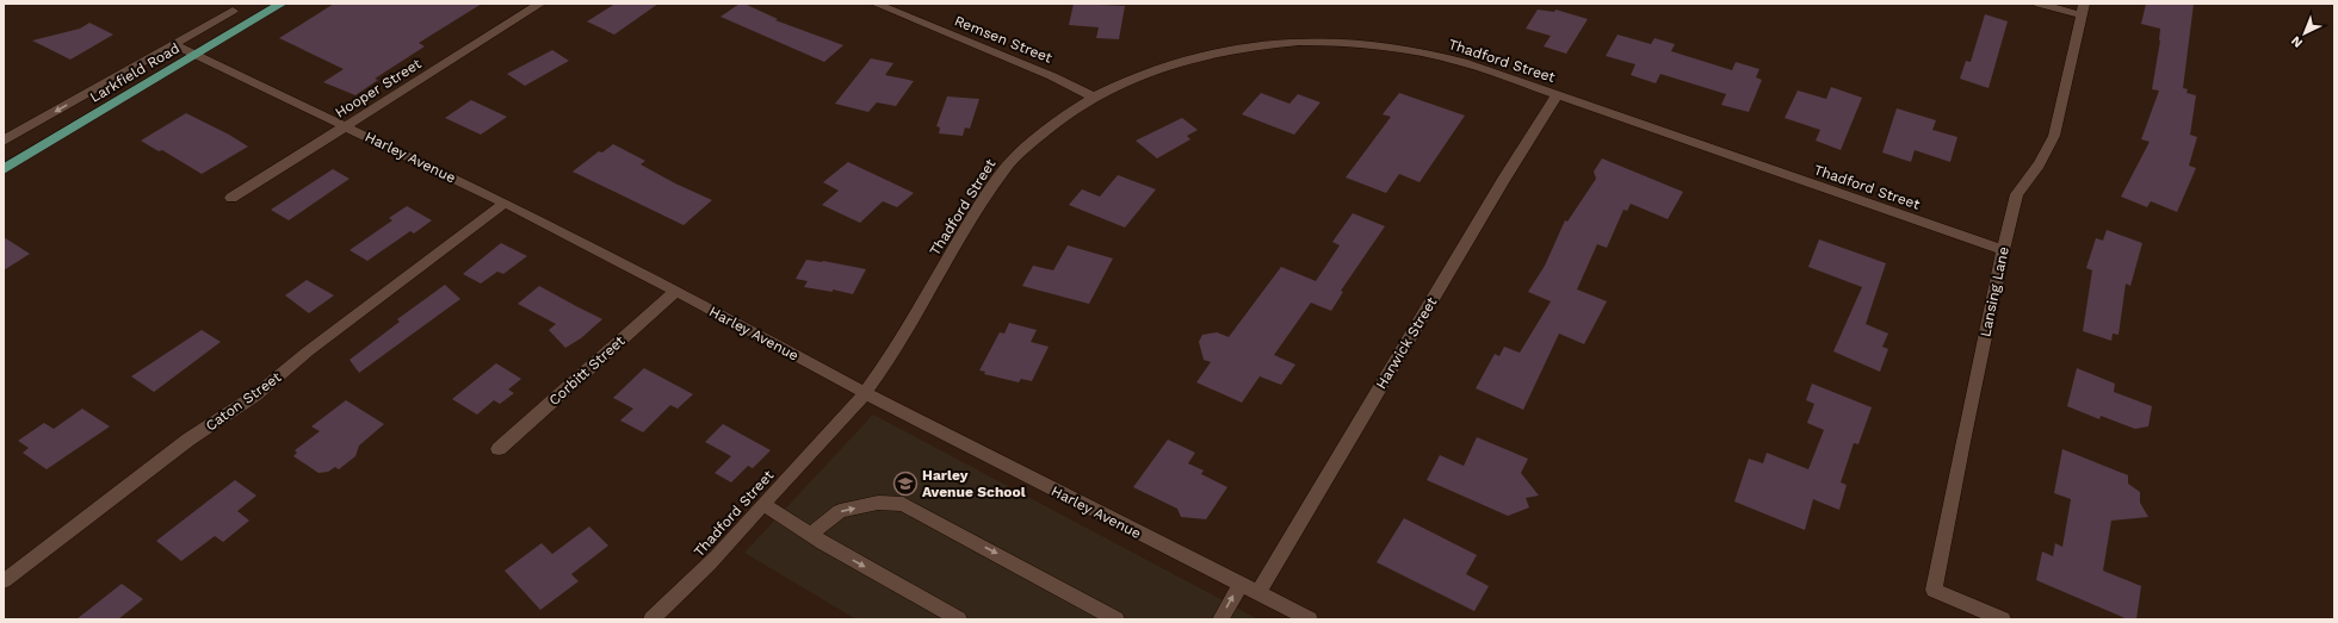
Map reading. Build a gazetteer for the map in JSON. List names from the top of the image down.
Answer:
{
  "streets": {
    "main road": ["Larkfield Road"],
    "street": [
      "Remsen Street",
      "Thadford Street",
      "Hooper Street",
      "Harley Avenue",
      "Lansing Lane",
      "Harwick Street",
      "Corbitt Street",
      "Caton Street"
    ]
  },
  "crossings": [
    ["Remsen Street", "Thadford Street"],
    ["Thadford Street", "Harley Avenue"],
    ["Thadford Street", "Lansing Lane"],
    ["Thadford Street", "Harwick Street"],
    ["Larkfield Road", "Harley Avenue"],
    ["Hooper Street", "Harley Avenue"],
    ["Harley Avenue", "Harwick Street"],
    ["Harley Avenue", "Corbitt Street"],
    ["Harley Avenue", "Caton Street"]
  ],
  "places": {
    "school or university": ["Harley Avenue School"]
  },
  "north": "bottom left"
}
